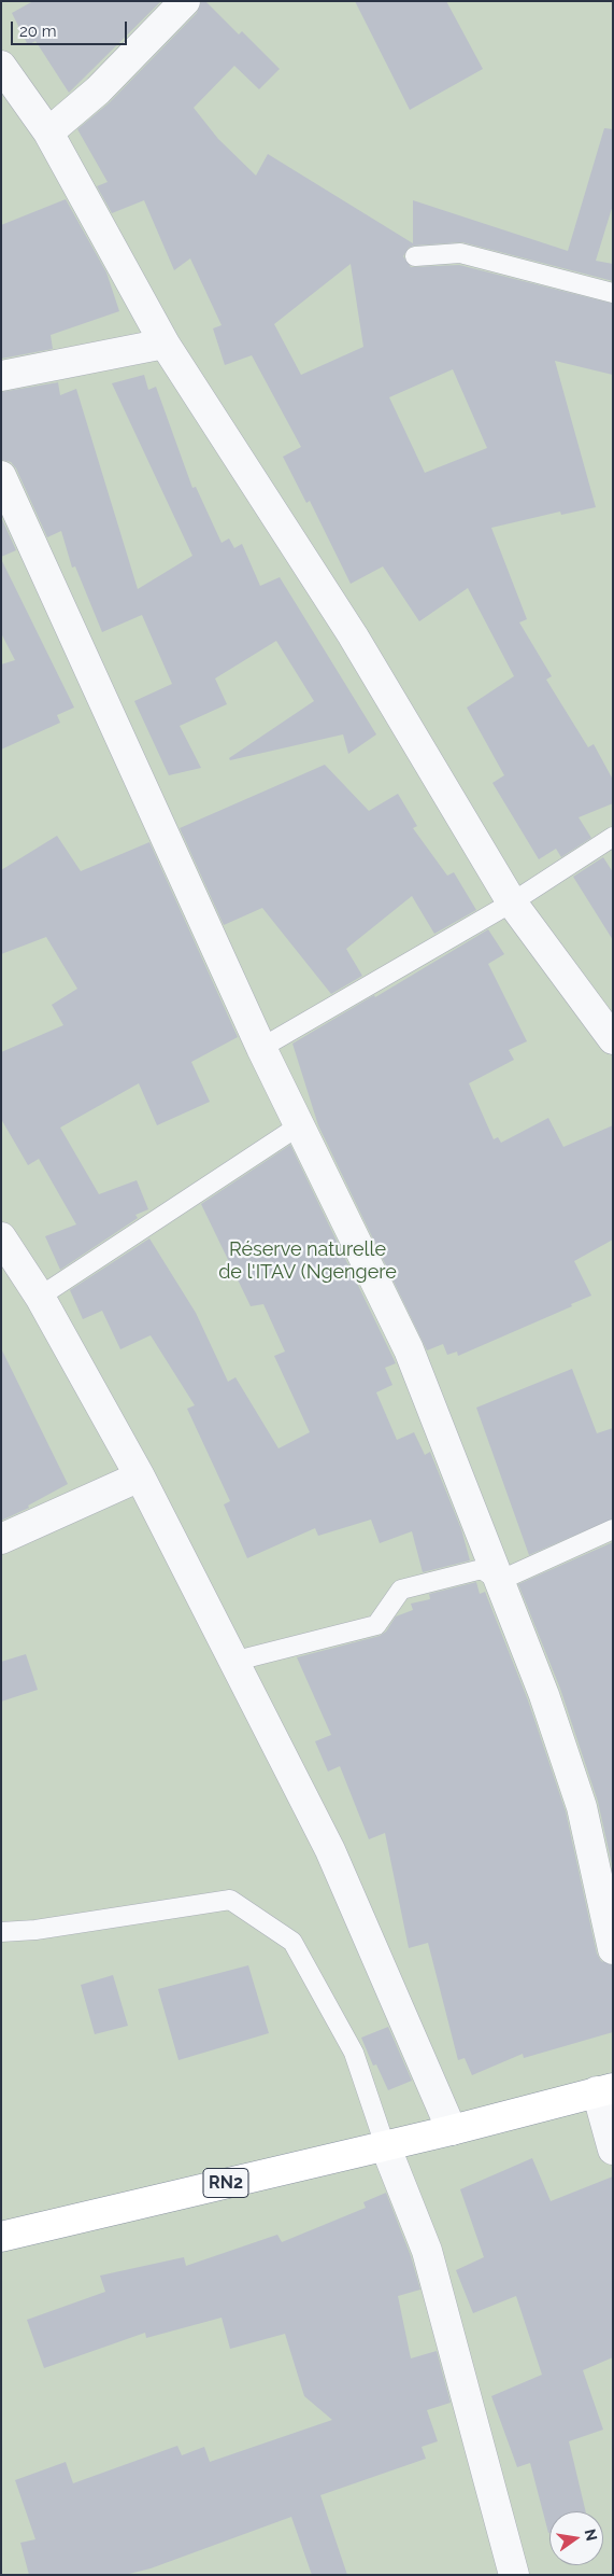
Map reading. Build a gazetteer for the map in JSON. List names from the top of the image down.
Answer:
{
  "streets": {
    "highway": ["RN2"]
  },
  "parks": ["Réserve naturelle de l'ITAV (Ngengere"],
  "scale_bar": "20 m",
  "north": "right"
}
